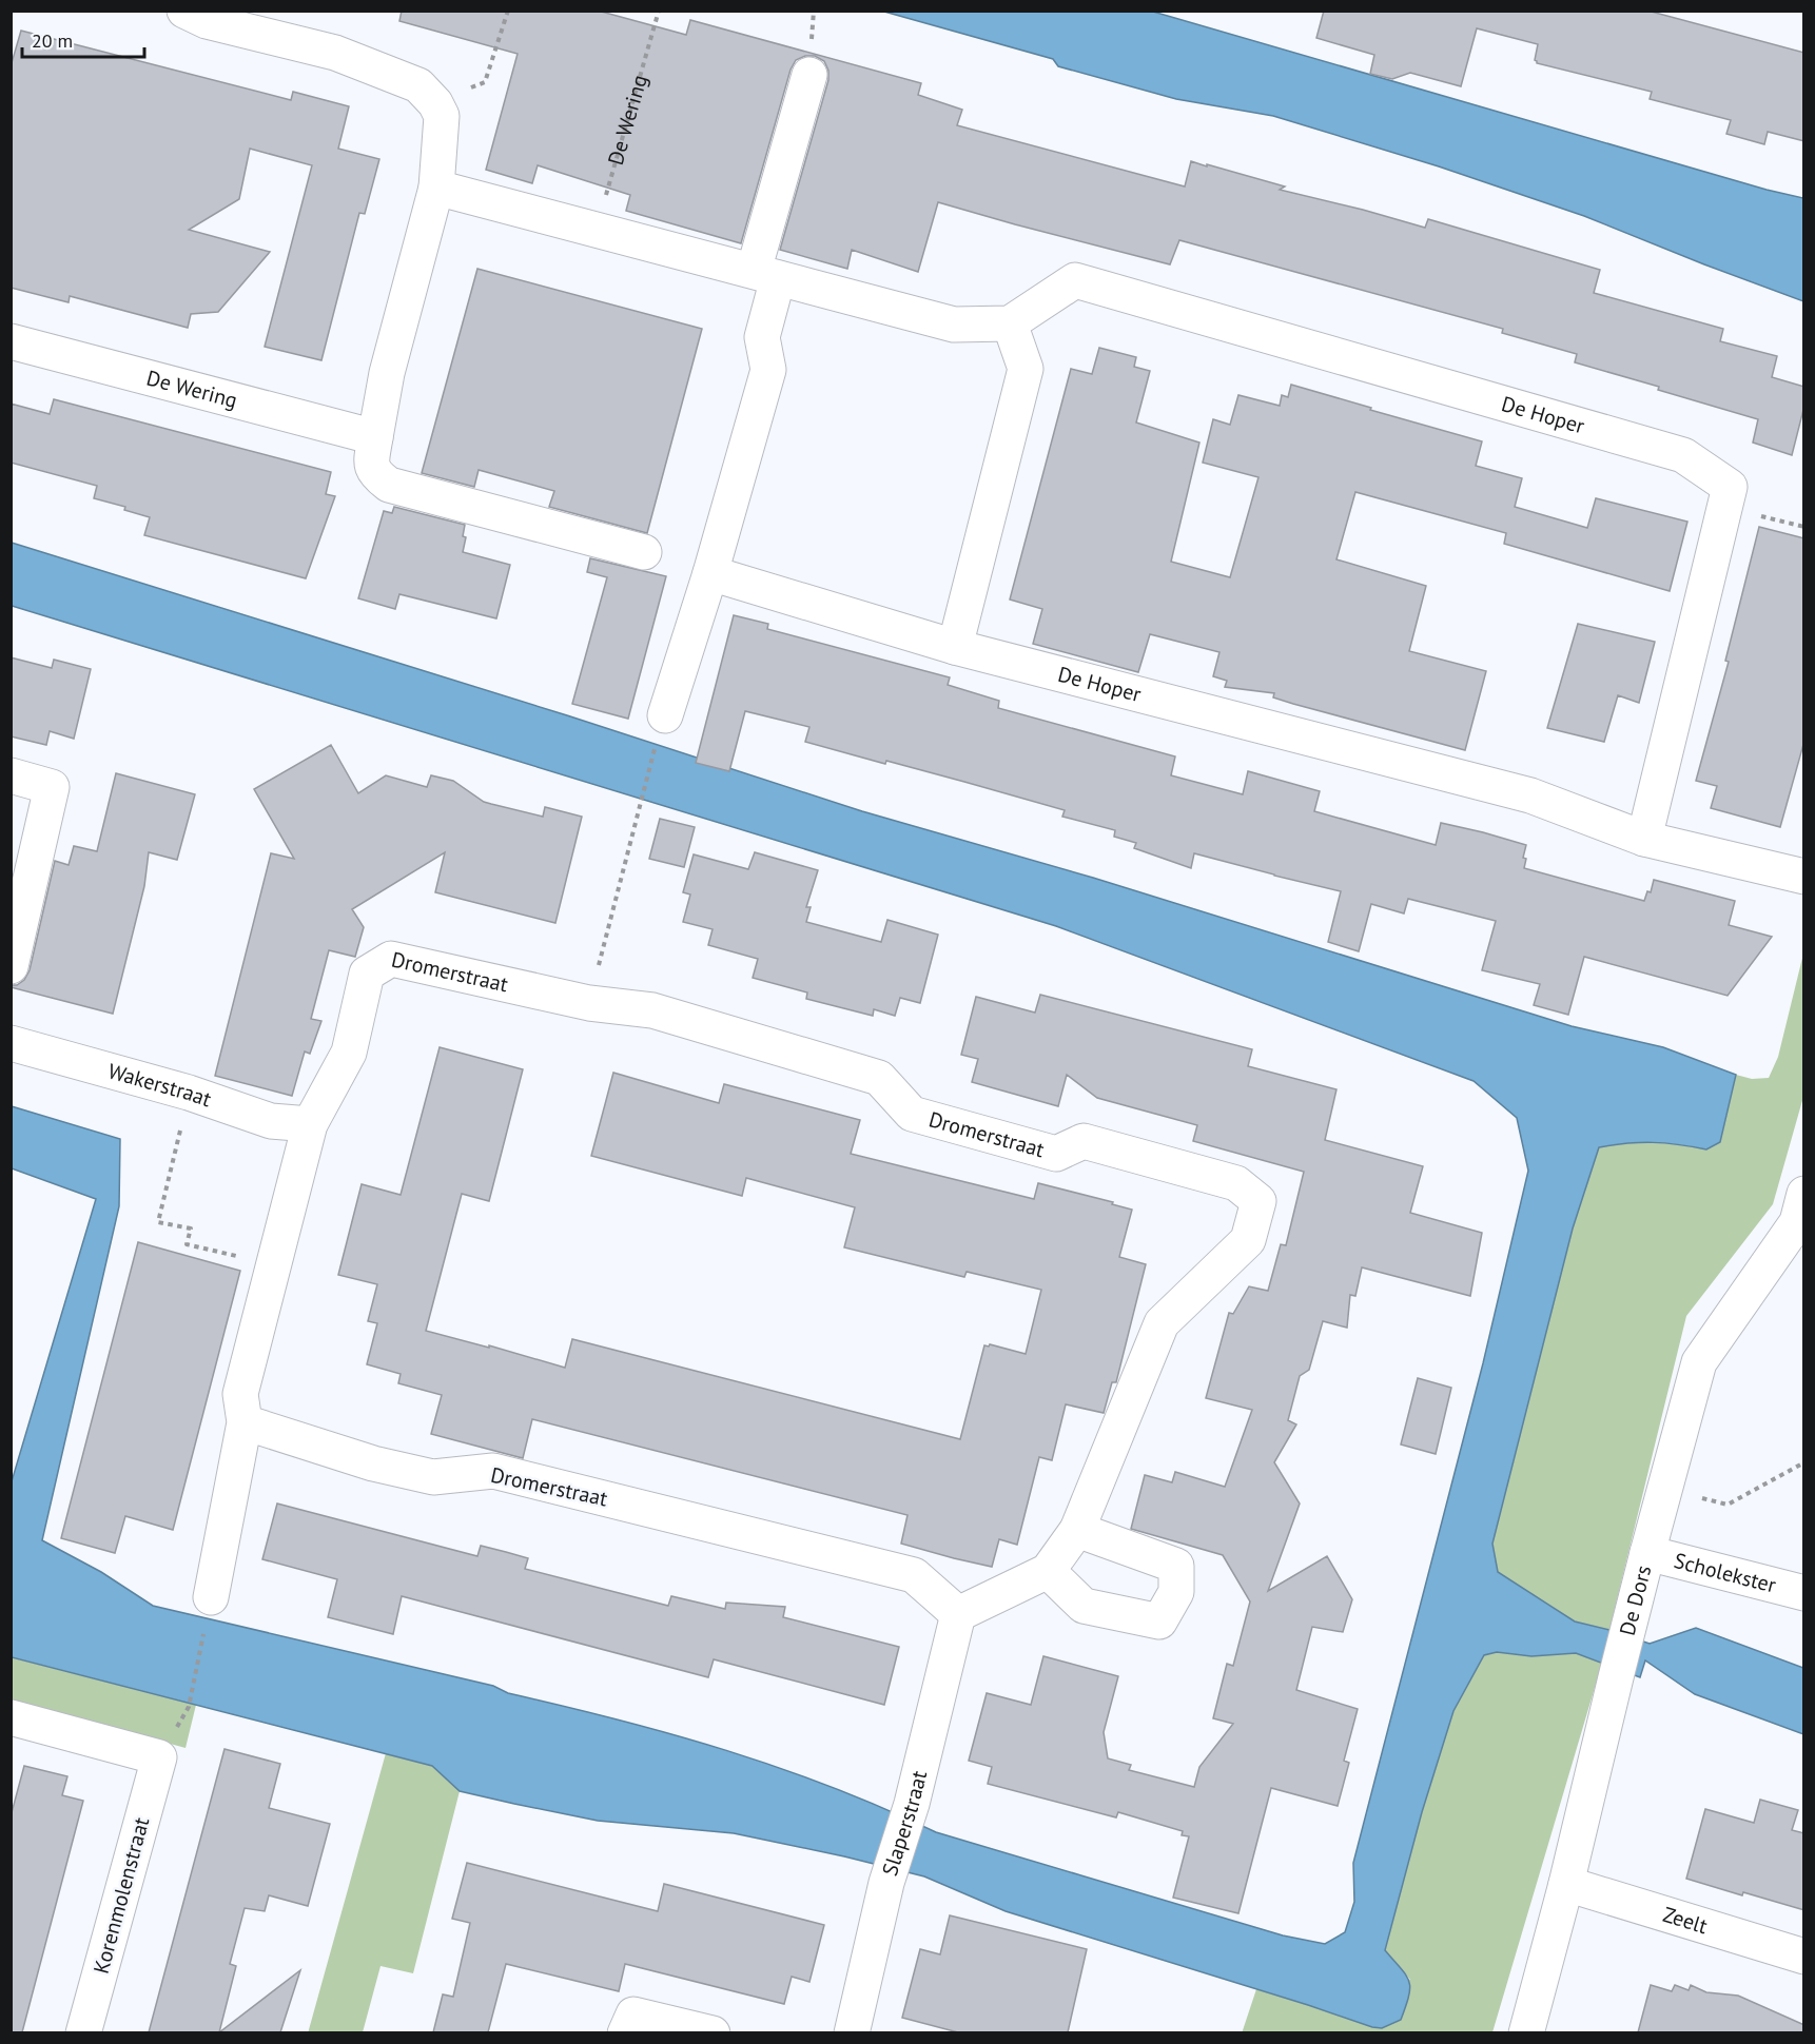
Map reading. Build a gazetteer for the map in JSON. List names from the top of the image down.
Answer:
{
  "streets": {
    "street": [
      "De Wering",
      "De Hoper",
      "Dromerstraat",
      "Wakerstraat",
      "Scholekster",
      "De Dors",
      "Slaperstraat",
      "Korenmolenstraat",
      "Zeelt"
    ]
  },
  "crossings": [
    ["Dromerstraat", "Wakerstraat"],
    ["Dromerstraat", "Slaperstraat"],
    ["Scholekster", "De Dors"],
    ["De Dors", "Zeelt"]
  ],
  "scale_bar": "20 m"
}
